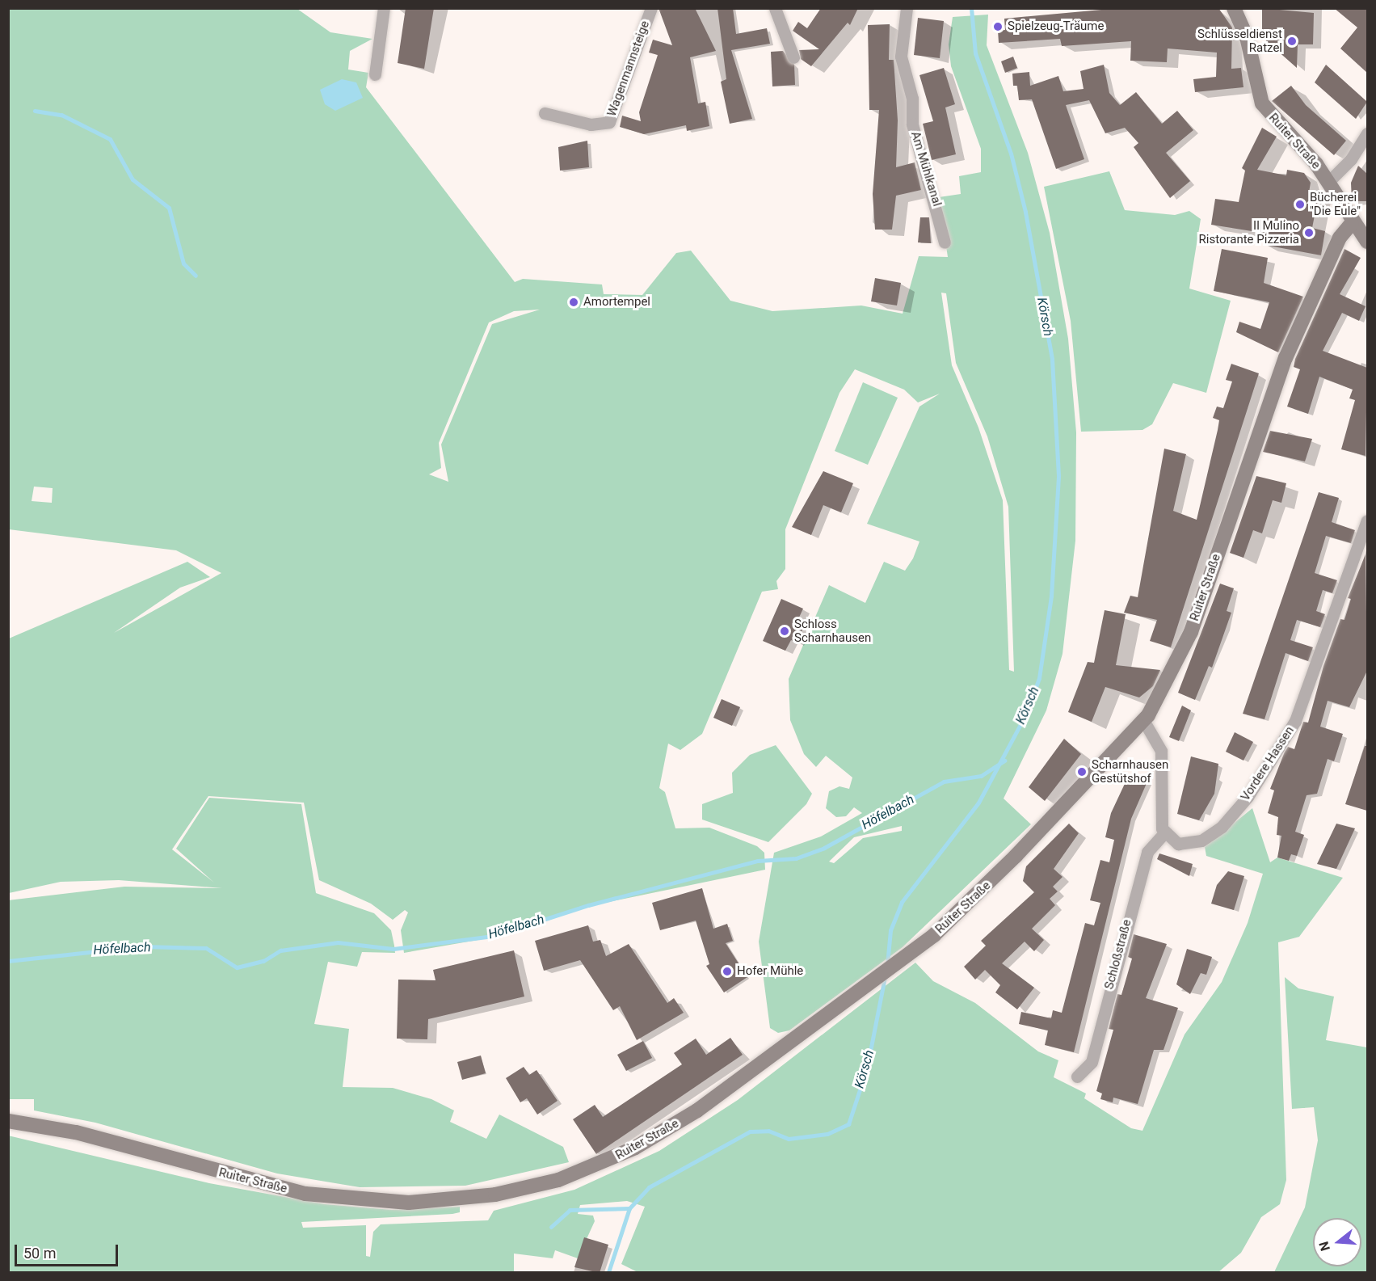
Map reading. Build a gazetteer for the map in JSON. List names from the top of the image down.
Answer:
{
  "streets": {
    "main road": ["Ruiter Straße"],
    "street": [
      "Wagenmannsteige",
      "Am Mühlkanal",
      "Vordere Hassen",
      "Schloßstraße"
    ]
  },
  "crossings": [
    ["Vordere Hassen", "Schloßstraße"]
  ],
  "water": ["Körsch", "Höfelbach"],
  "places": [
    "Spielzeug-Träume",
    "Schlüsseldienst Ratzel",
    "Bücherei \"Die Eule\"",
    "Il Mulino Ristorante Pizzeria",
    "Amortempel",
    "Schloss Scharnhausen",
    "Scharnhausen Gestütshof",
    "Hofer Mühle"
  ],
  "scale_bar": "50 m",
  "north": "left"
}
